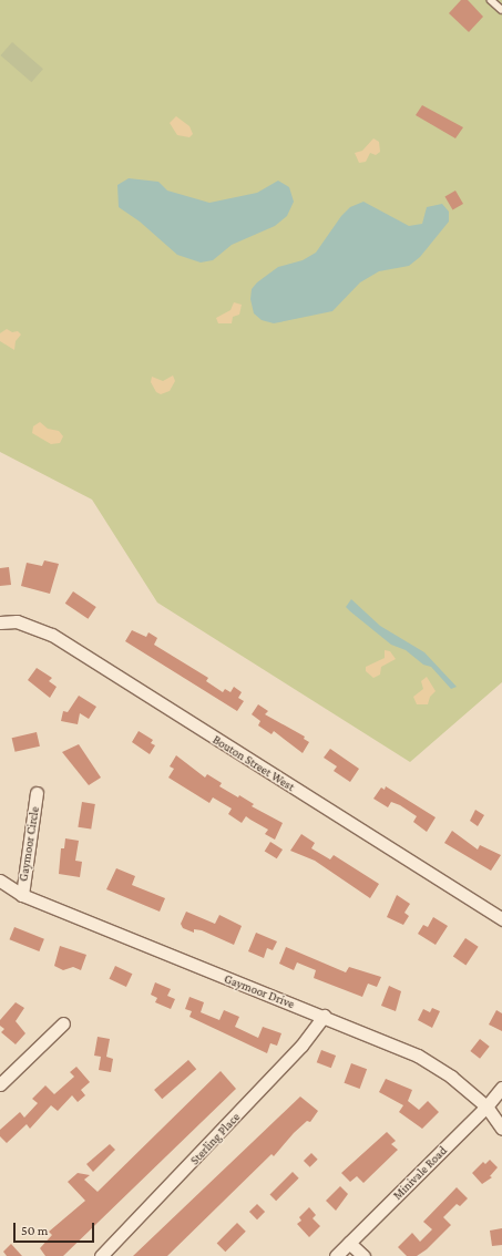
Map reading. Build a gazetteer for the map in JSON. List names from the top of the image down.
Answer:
{
  "streets": {
    "street": [
      "Bouton Street West",
      "Gaymoor Circle",
      "Gaymoor Drive",
      "Sterling Place",
      "Minivale Road"
    ]
  },
  "crossings": [
    ["Gaymoor Circle", "Gaymoor Drive"],
    ["Gaymoor Drive", "Sterling Place"],
    ["Gaymoor Drive", "Minivale Road"]
  ],
  "scale_bar": "50 m"
}
